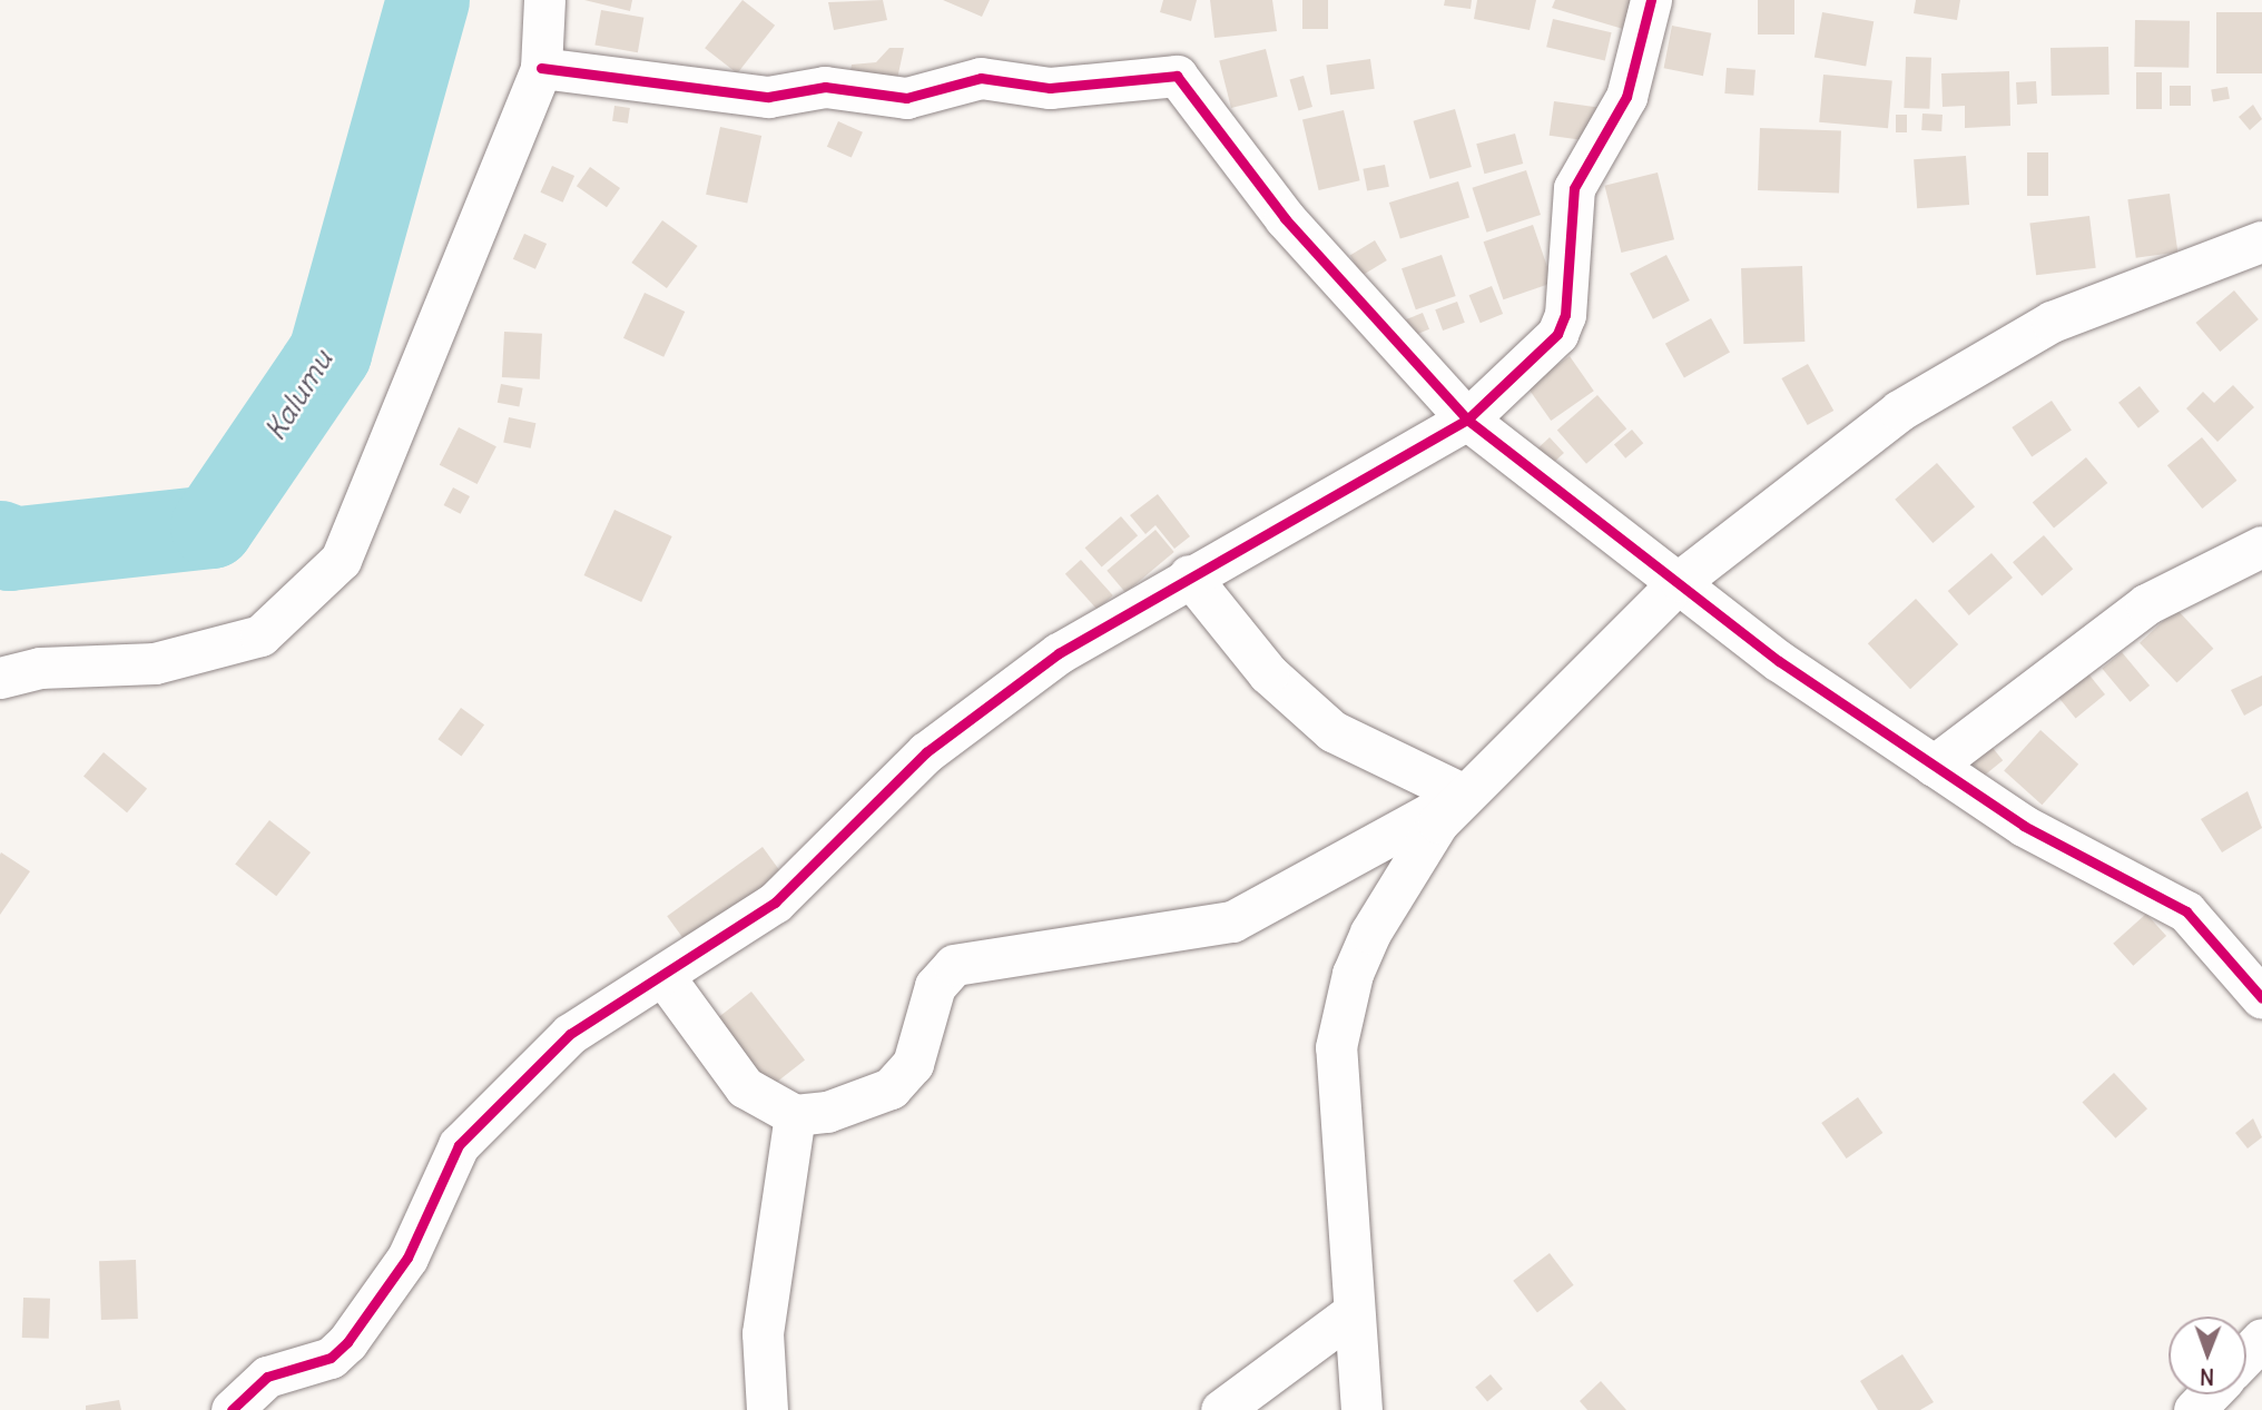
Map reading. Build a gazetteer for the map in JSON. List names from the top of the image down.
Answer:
{
  "water": ["Kalumu"],
  "north": "bottom"
}
